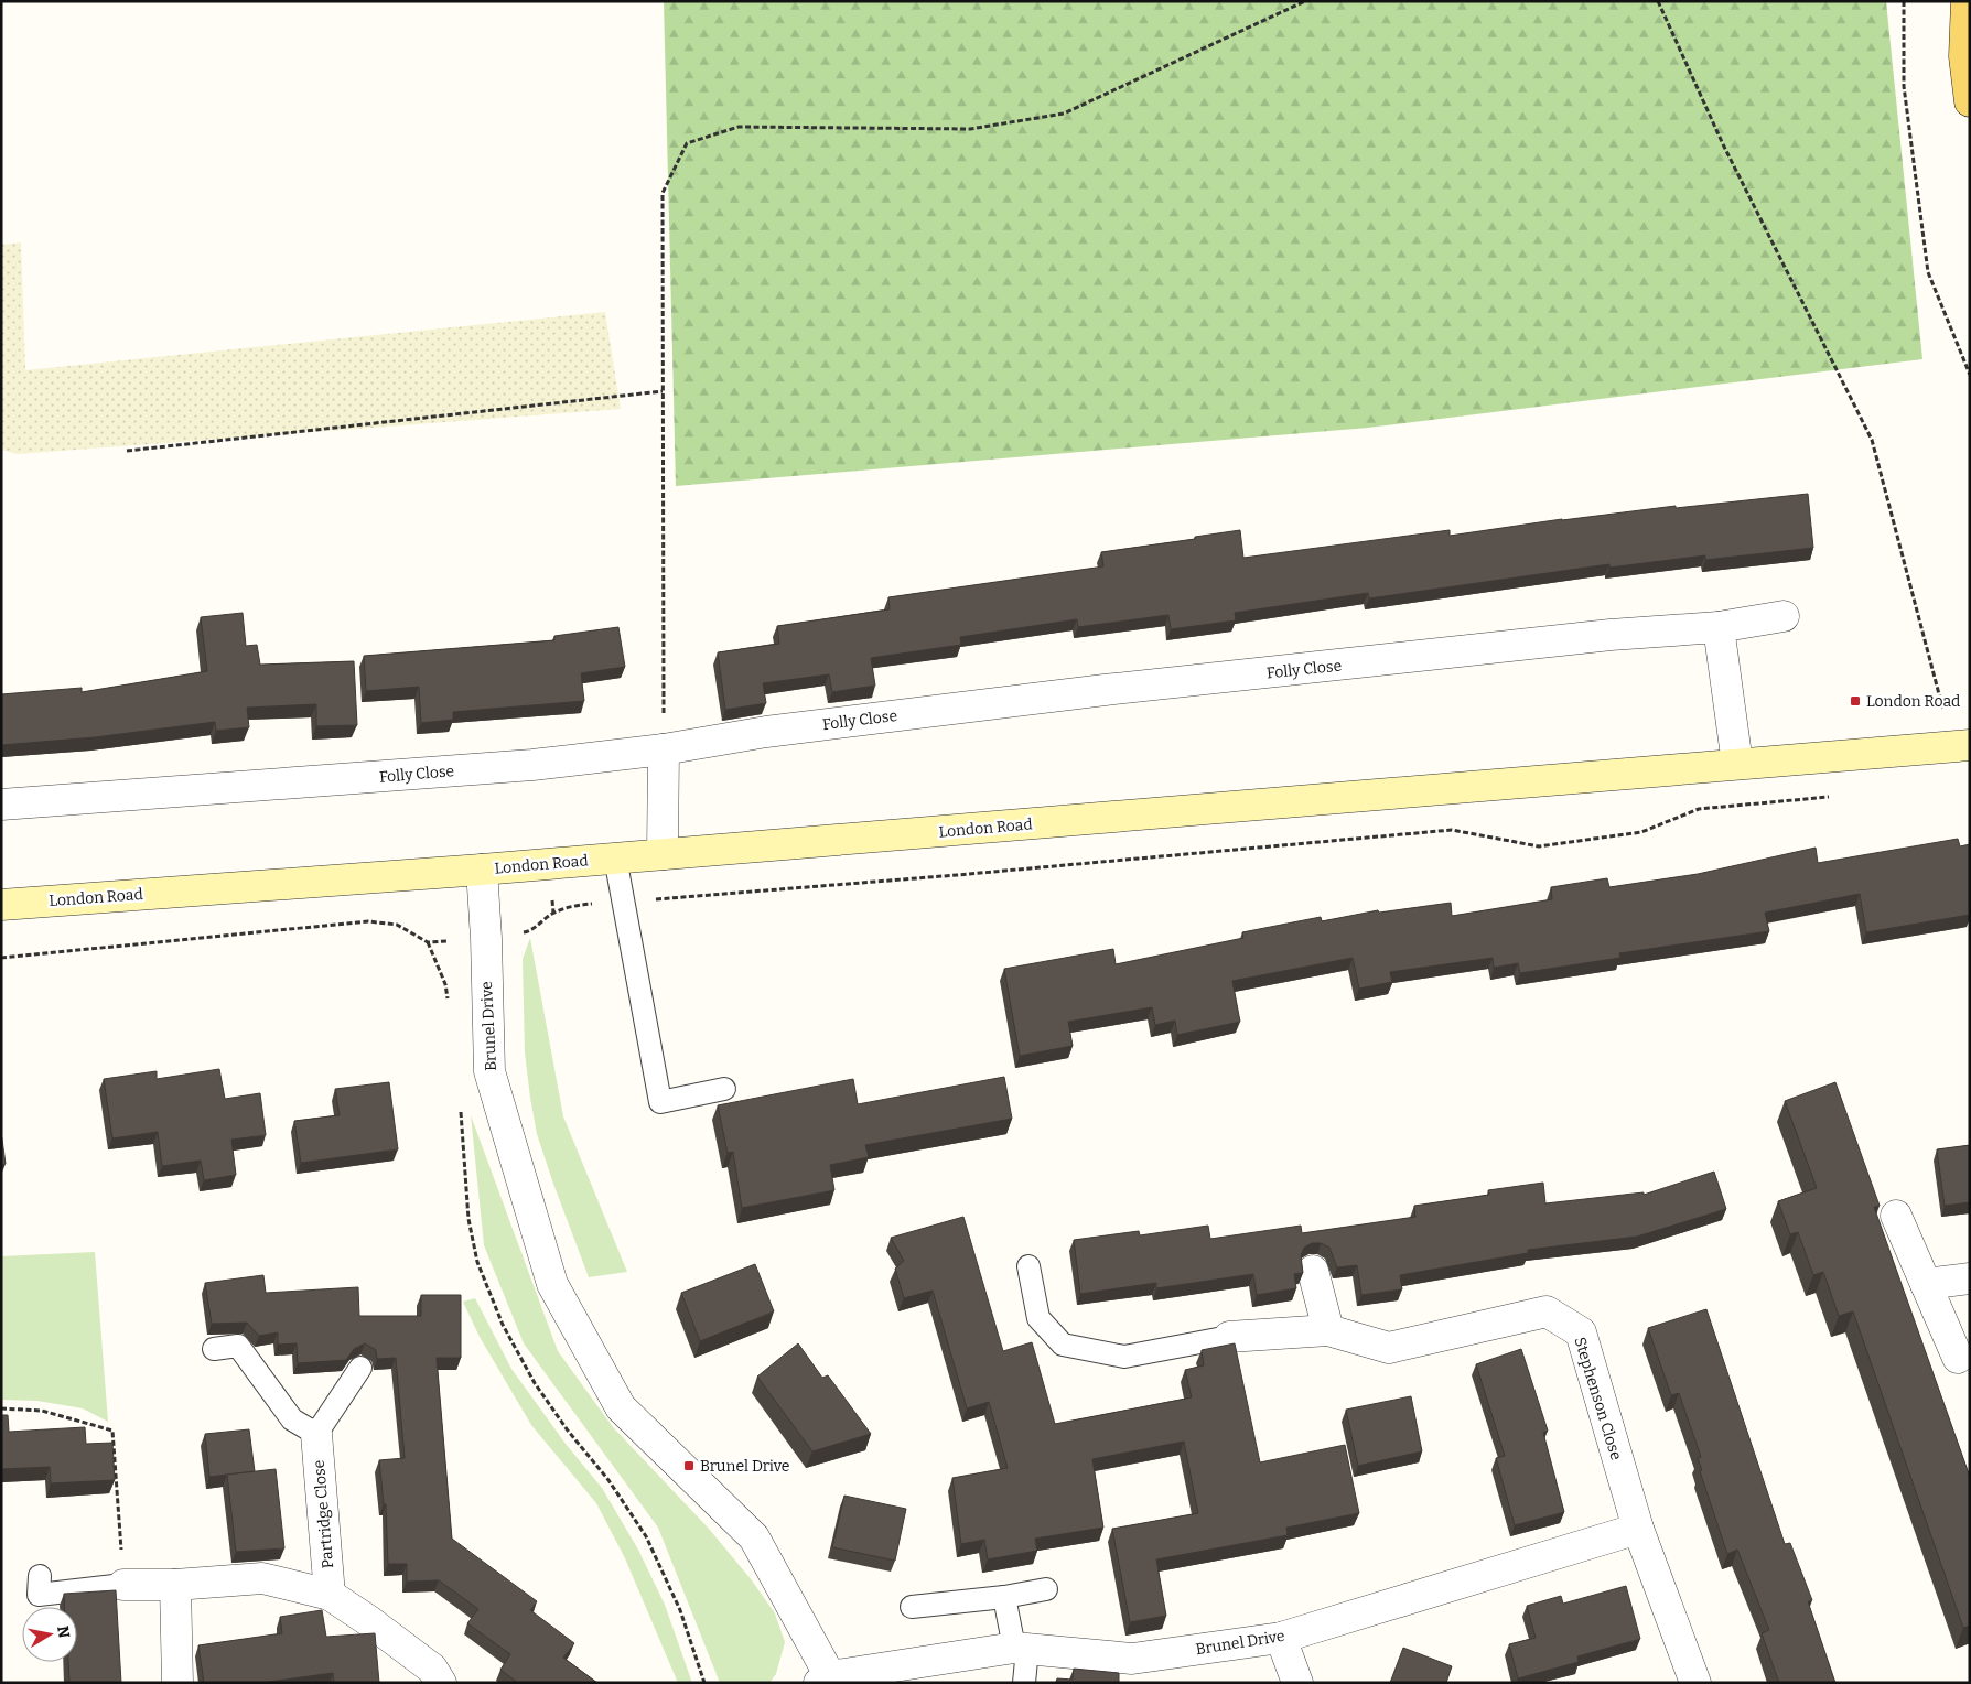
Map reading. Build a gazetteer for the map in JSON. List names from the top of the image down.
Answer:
{
  "streets": {
    "main road": ["London Road"],
    "street": [
      "Folly Close",
      "Brunel Drive",
      "Stephenson Close",
      "Partridge Close"
    ]
  },
  "crossings": [
    ["London Road", "Brunel Drive"],
    ["Brunel Drive", "Stephenson Close"]
  ],
  "places": {
    "transit": ["London Road", "Brunel Drive"]
  },
  "north": "right"
}
